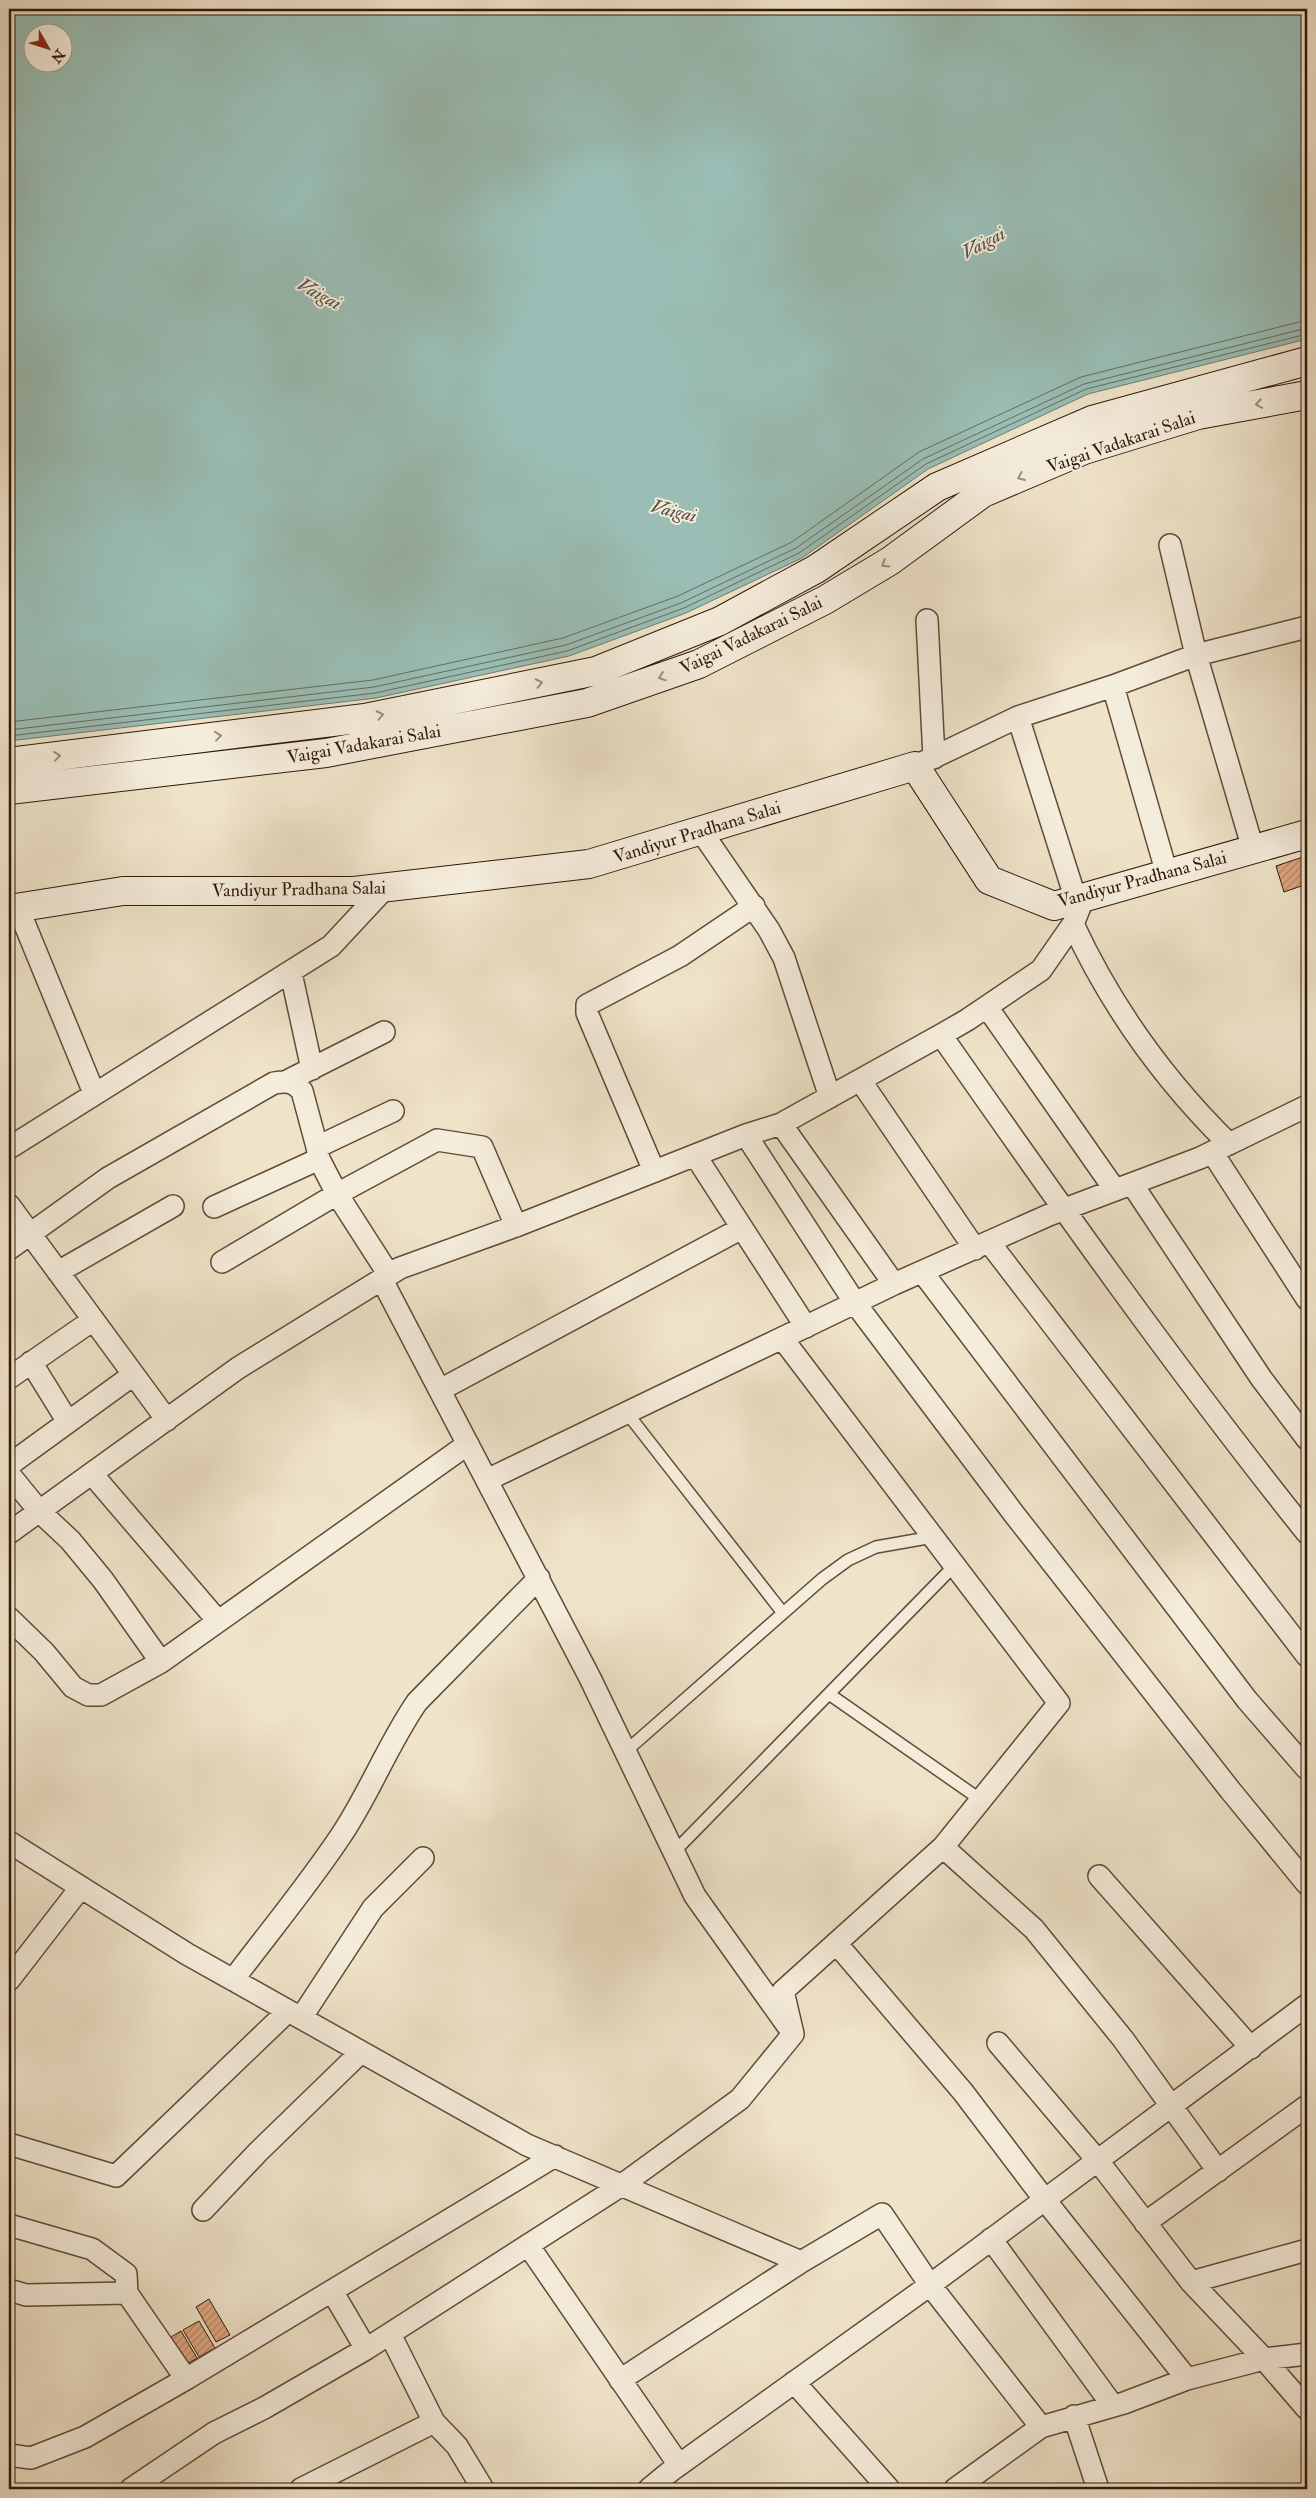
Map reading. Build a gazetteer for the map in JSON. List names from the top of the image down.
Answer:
{
  "streets": {
    "street": ["Vaigai Vadakarai Salai", "Vandiyur Pradhana Salai"]
  },
  "water": ["Vaigai"],
  "north": "bottom right"
}
